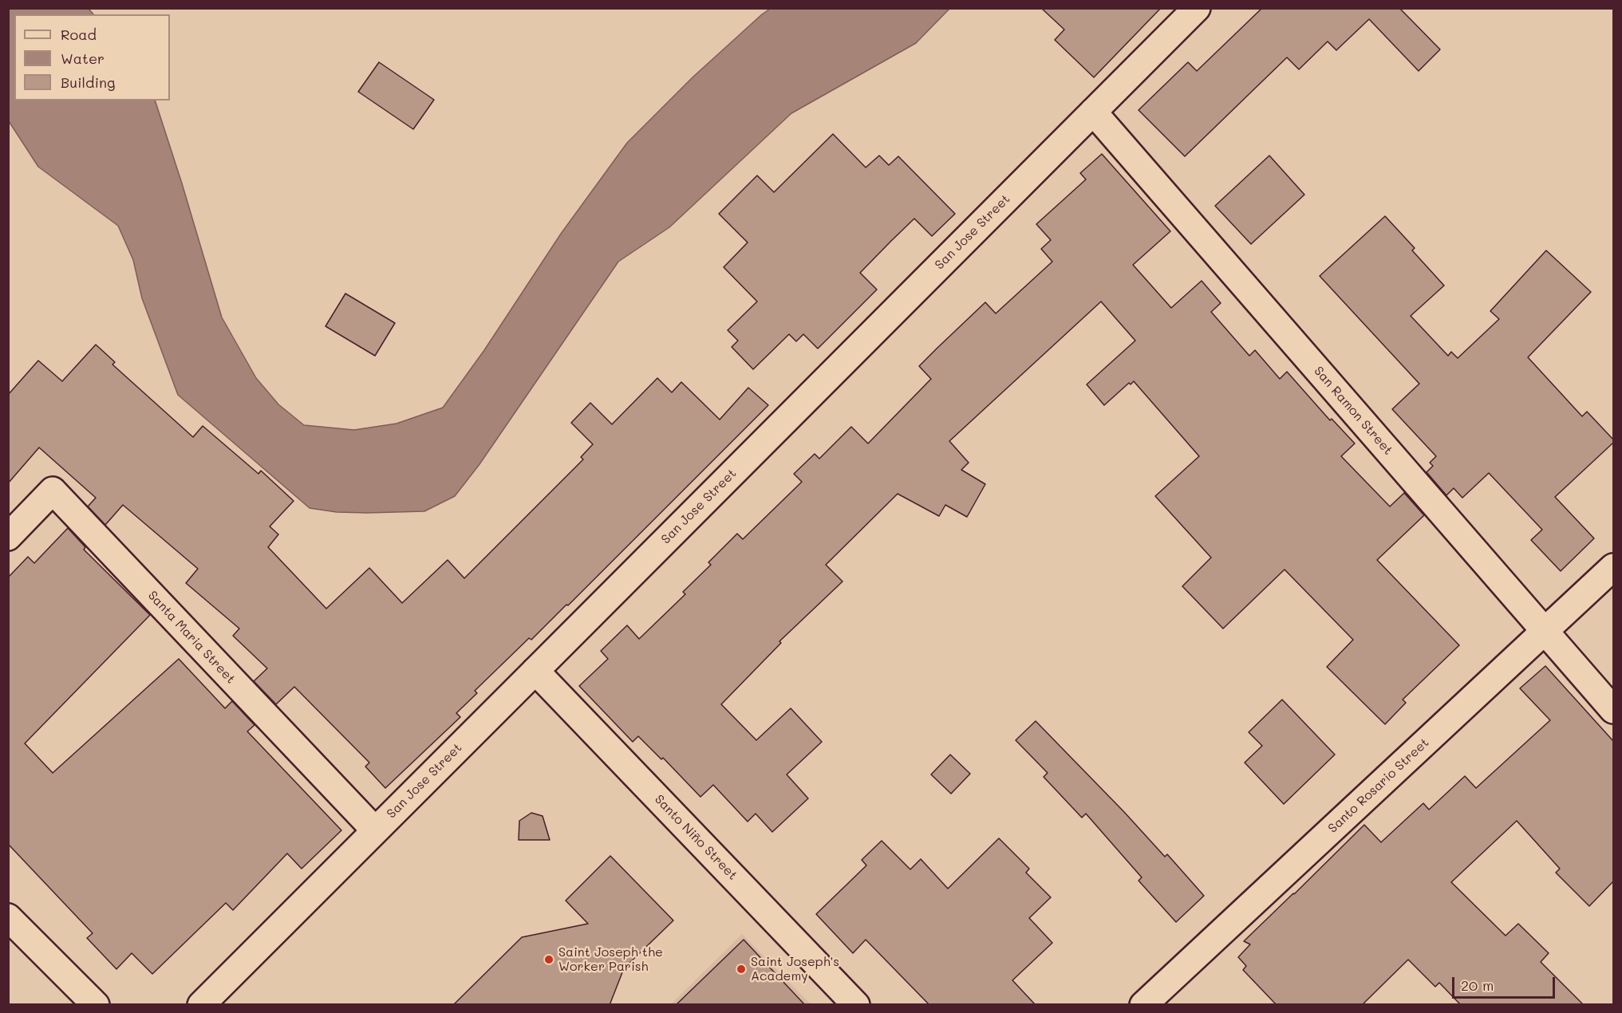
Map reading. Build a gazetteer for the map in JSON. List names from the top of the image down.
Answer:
{
  "streets": {
    "street": [
      "San Jose Street",
      "San Ramon Street",
      "Santa Maria Street",
      "Santo Rosario Street",
      "Santo Niño Street"
    ]
  },
  "crossings": [
    ["San Jose Street", "San Ramon Street"],
    ["San Jose Street", "Santa Maria Street"],
    ["San Jose Street", "Santo Niño Street"],
    ["San Ramon Street", "Santo Rosario Street"]
  ],
  "places": ["Saint Joseph the Worker Parish", "Saint Joseph's Academy"],
  "legend": ["Road", "Water", "Building"],
  "scale_bar": "20 m"
}
